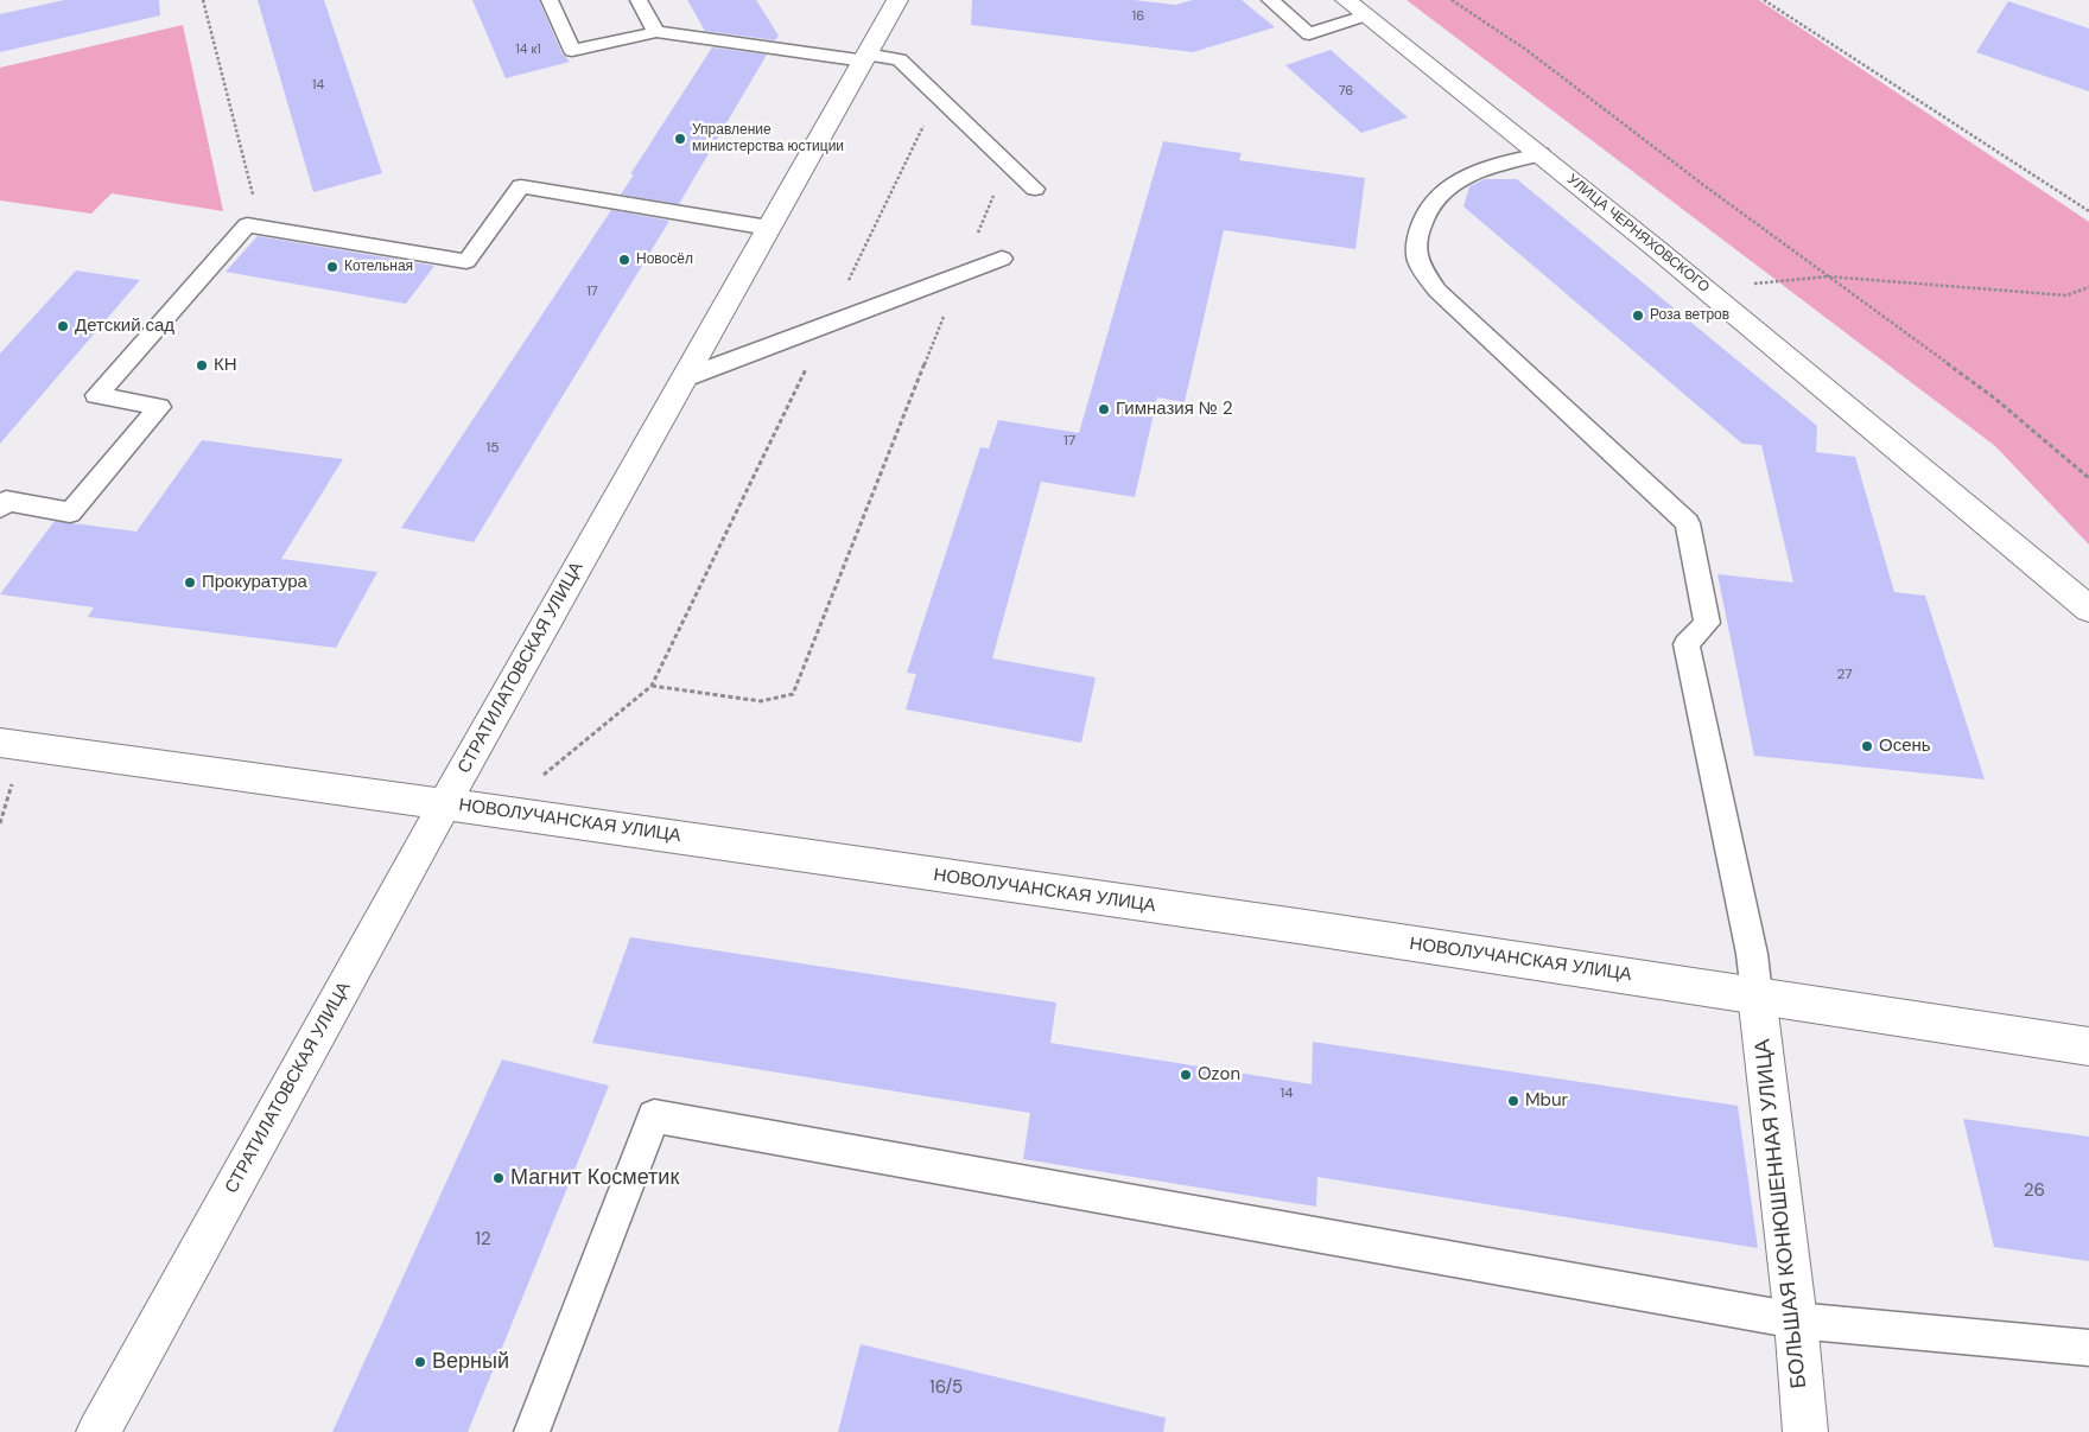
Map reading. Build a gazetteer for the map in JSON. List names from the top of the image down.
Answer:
{
  "streets": {
    "street": [
      "УЛИЦА ЧЕРНЯХОВСКОГО",
      "СТРАТИЛАТОВСКАЯ УЛИЦА",
      "НОВОЛУЧАНСКАЯ УЛИЦА",
      "БОЛЬШАЯ КОНЮШЕННАЯ УЛИЦА"
    ]
  },
  "crossings": [
    ["СТРАТИЛАТОВСКАЯ УЛИЦА", "НОВОЛУЧАНСКАЯ УЛИЦА"],
    ["НОВОЛУЧАНСКАЯ УЛИЦА", "БОЛЬШАЯ КОНЮШЕННАЯ УЛИЦА"]
  ],
  "places": [
    "Управление министерства юстиции",
    "Новосёл",
    "Котельная",
    "Роза ветров",
    "Детский сад",
    "КН",
    "Гимназия № 2",
    "Прокуратура",
    "Осень",
    "Ozon",
    "Mbur",
    "Магнит Косметик",
    "Верный"
  ],
  "house_numbers": [
    "16",
    "14 к1",
    "14",
    "76",
    "17",
    "17",
    "15",
    "27",
    "14",
    "26",
    "12",
    "16/5"
  ]
}
